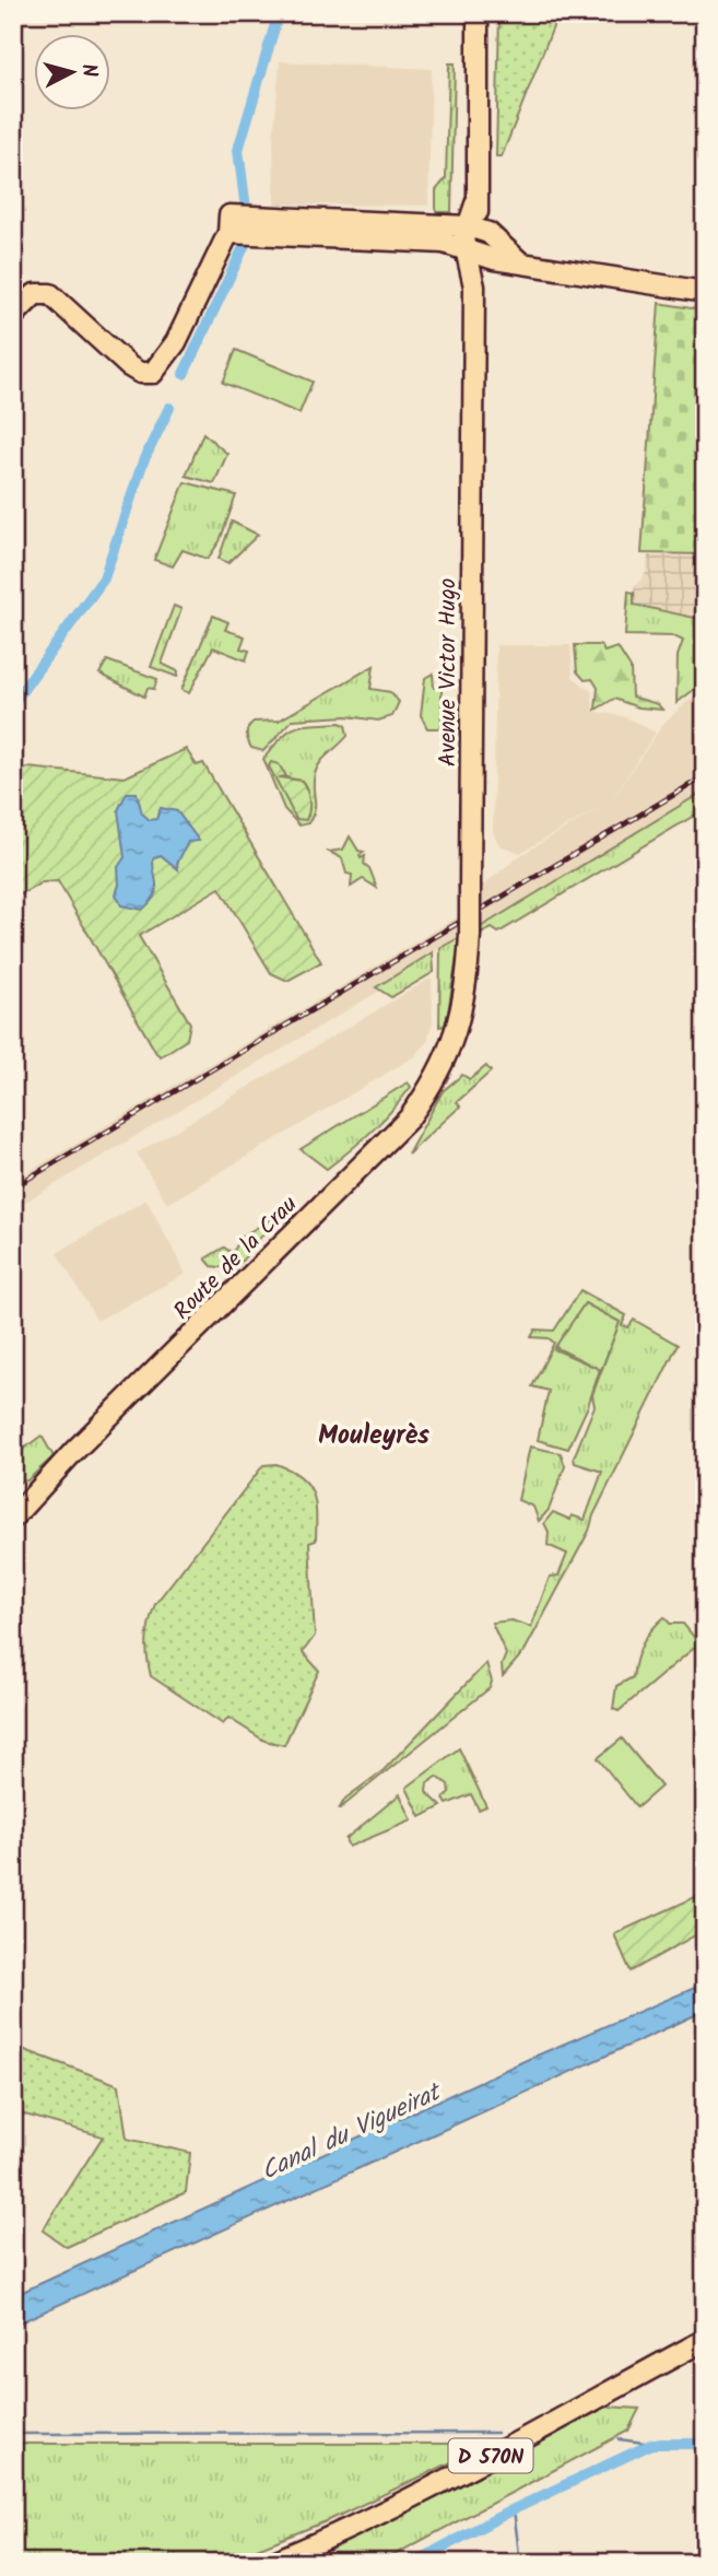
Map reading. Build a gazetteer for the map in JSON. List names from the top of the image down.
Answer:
{
  "streets": {
    "main road": ["Avenue Victor Hugo", "Route de la Crau", "D 570N"]
  },
  "crossings": [
    ["Avenue Victor Hugo", "Route de la Crau"]
  ],
  "districts": ["Mouleyrès"],
  "water": ["Canal du Vigueirat"],
  "north": "right"
}
